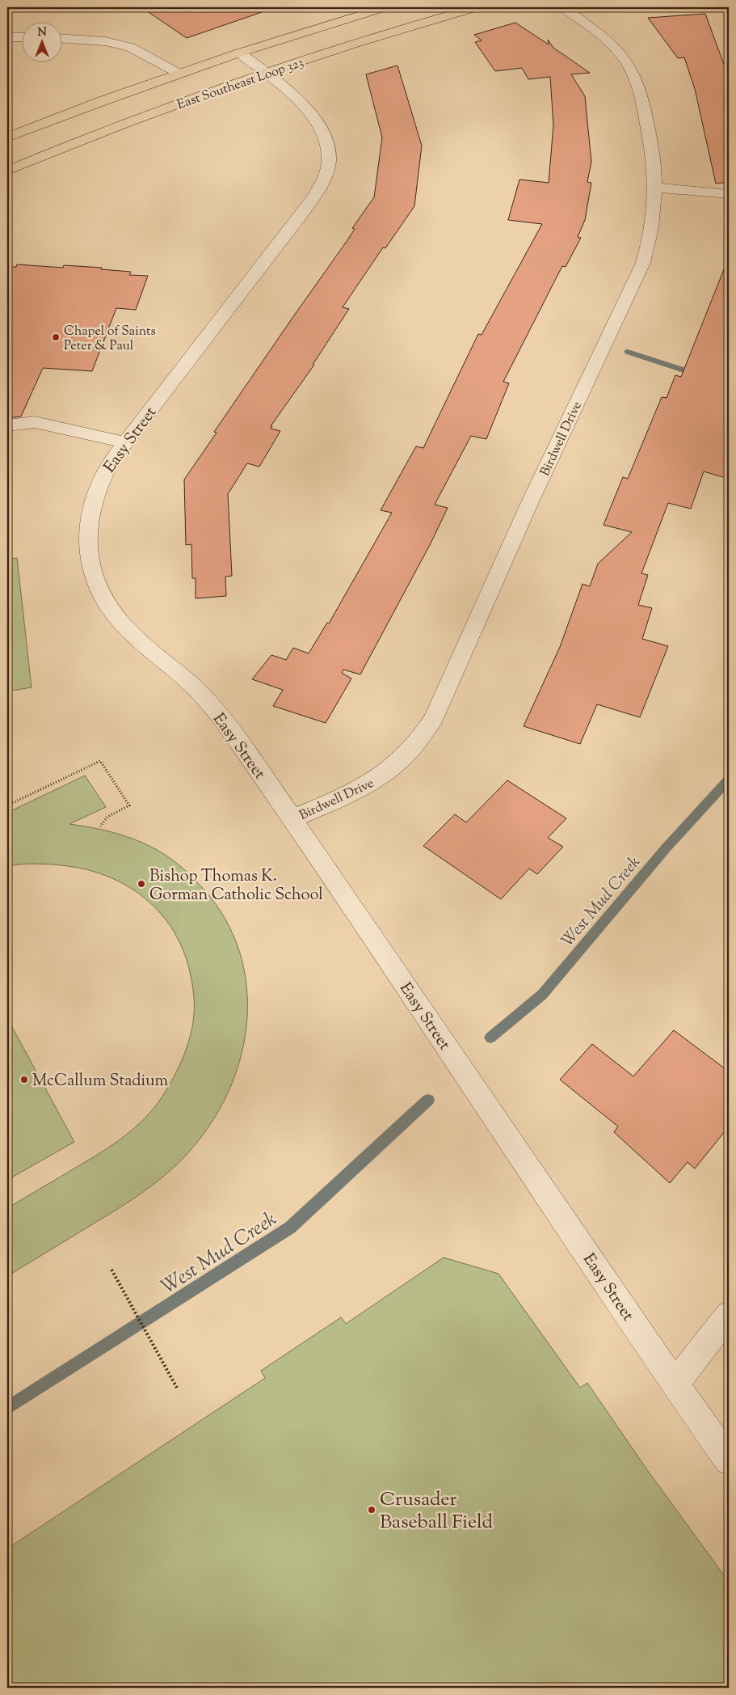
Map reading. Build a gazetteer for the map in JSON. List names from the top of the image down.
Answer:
{
  "streets": {
    "highway": ["East Southeast Loop 323"],
    "street": ["Birdwell Drive", "Easy Street"]
  },
  "crossings": [
    ["East Southeast Loop 323", "Easy Street"],
    ["Birdwell Drive", "Easy Street"]
  ],
  "water": ["West Mud Creek"],
  "places": [
    "Chapel of Saints Peter & Paul",
    "Bishop Thomas K. Gorman Catholic School",
    "McCallum Stadium",
    "Crusader Baseball Field"
  ],
  "north": "top"
}
